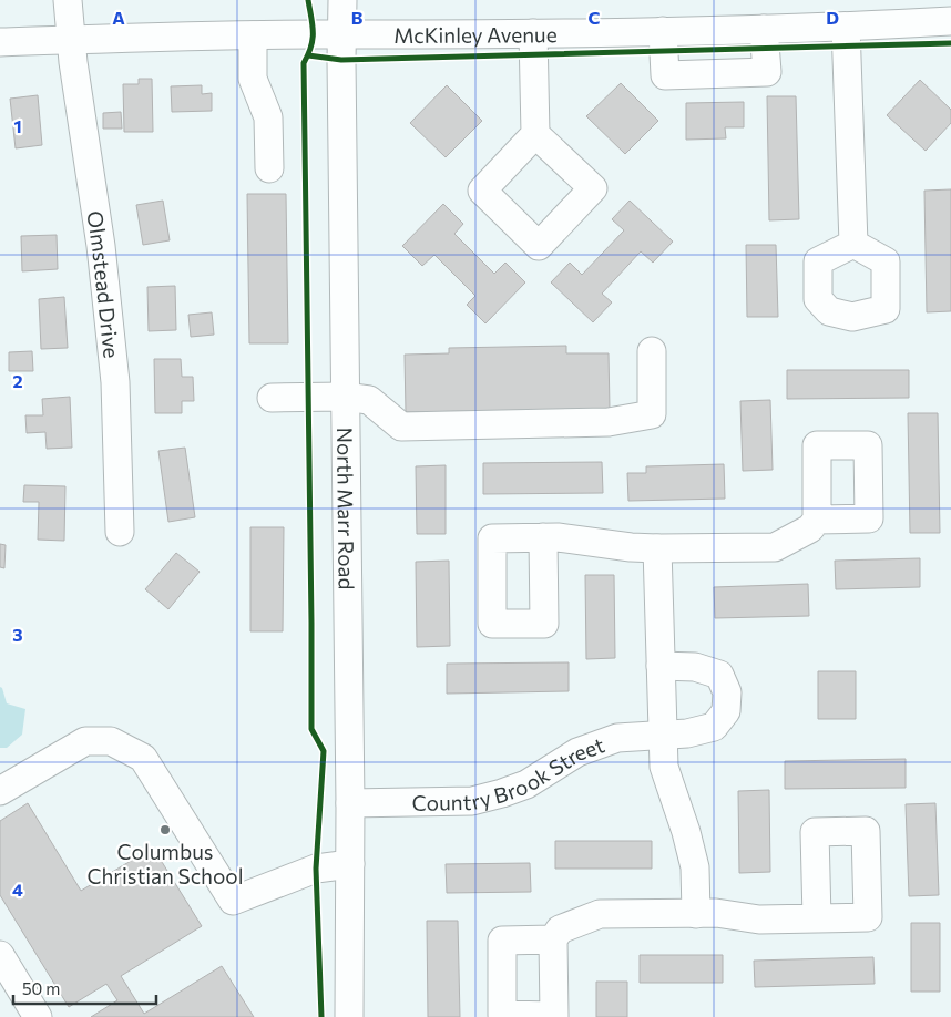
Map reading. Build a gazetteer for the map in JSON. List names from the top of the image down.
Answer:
{
  "streets": {
    "street": [
      "McKinley Avenue",
      "Olmstead Drive",
      "North Marr Road",
      "Country Brook Street"
    ]
  },
  "crossings": [
    ["McKinley Avenue", "Olmstead Drive"],
    ["McKinley Avenue", "North Marr Road"],
    ["North Marr Road", "Country Brook Street"]
  ],
  "places": ["Columbus Christian School"],
  "scale_bar": "50 m",
  "grid": {
    "columns": [
      "A",
      "B",
      "C",
      "D"
    ],
    "rows": [
      "1",
      "2",
      "3",
      "4"
    ]
  }
}
